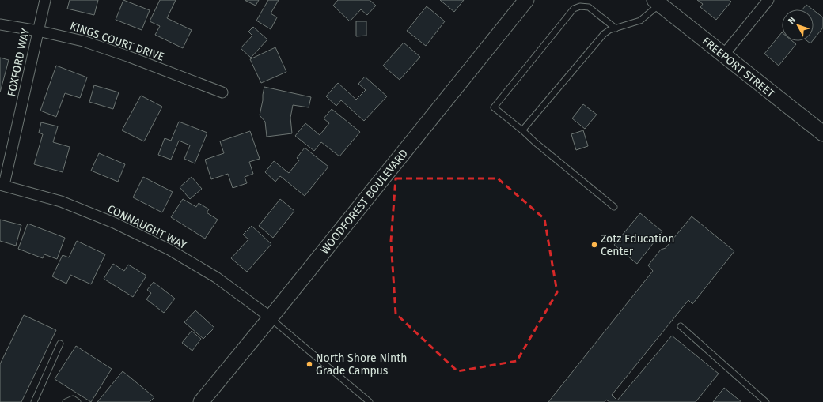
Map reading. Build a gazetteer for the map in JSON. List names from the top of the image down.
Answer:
{
  "streets": {
    "main road": ["FREEPORT STREET", "WOODFOREST BOULEVARD"],
    "street": ["KINGS COURT DRIVE", "FOXFORD WAY", "CONNAUGHT WAY"]
  },
  "crossings": [
    ["KINGS COURT DRIVE", "FOXFORD WAY"],
    ["FOXFORD WAY", "CONNAUGHT WAY"],
    ["WOODFOREST BOULEVARD", "CONNAUGHT WAY"]
  ],
  "places": ["Zotz Education Center", "North Shore Ninth Grade Campus"],
  "north": "top left"
}
